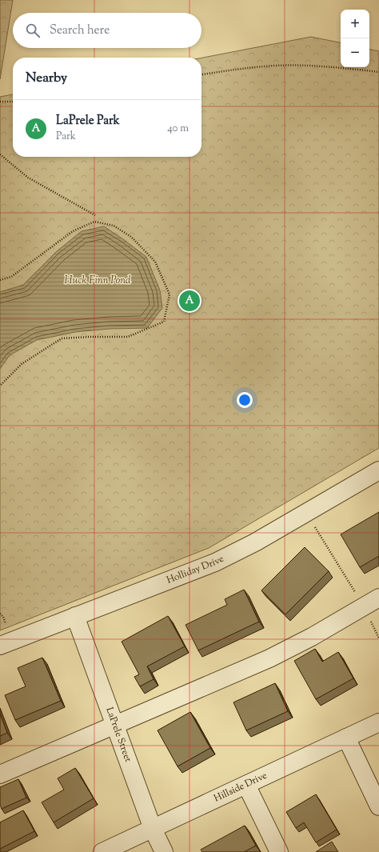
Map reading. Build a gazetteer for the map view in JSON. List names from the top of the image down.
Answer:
{
  "streets": {
    "street": ["Holliday Drive", "LaPrele Street", "Hillside Drive"]
  },
  "crossings": [
    ["Holliday Drive", "LaPrele Street"],
    ["LaPrele Street", "Hillside Drive"]
  ],
  "water": ["Huck Finn Pond"],
  "page": {
    "map_buttons": ["+", "−"],
    "search": "Search here",
    "heading": "Nearby",
    "list": [
      {
        "mark": "A",
        "name": "LaPrele Park",
        "note": "Park",
        "value": "40 m"
      }
    ],
    "pins": "A"
  }
}
